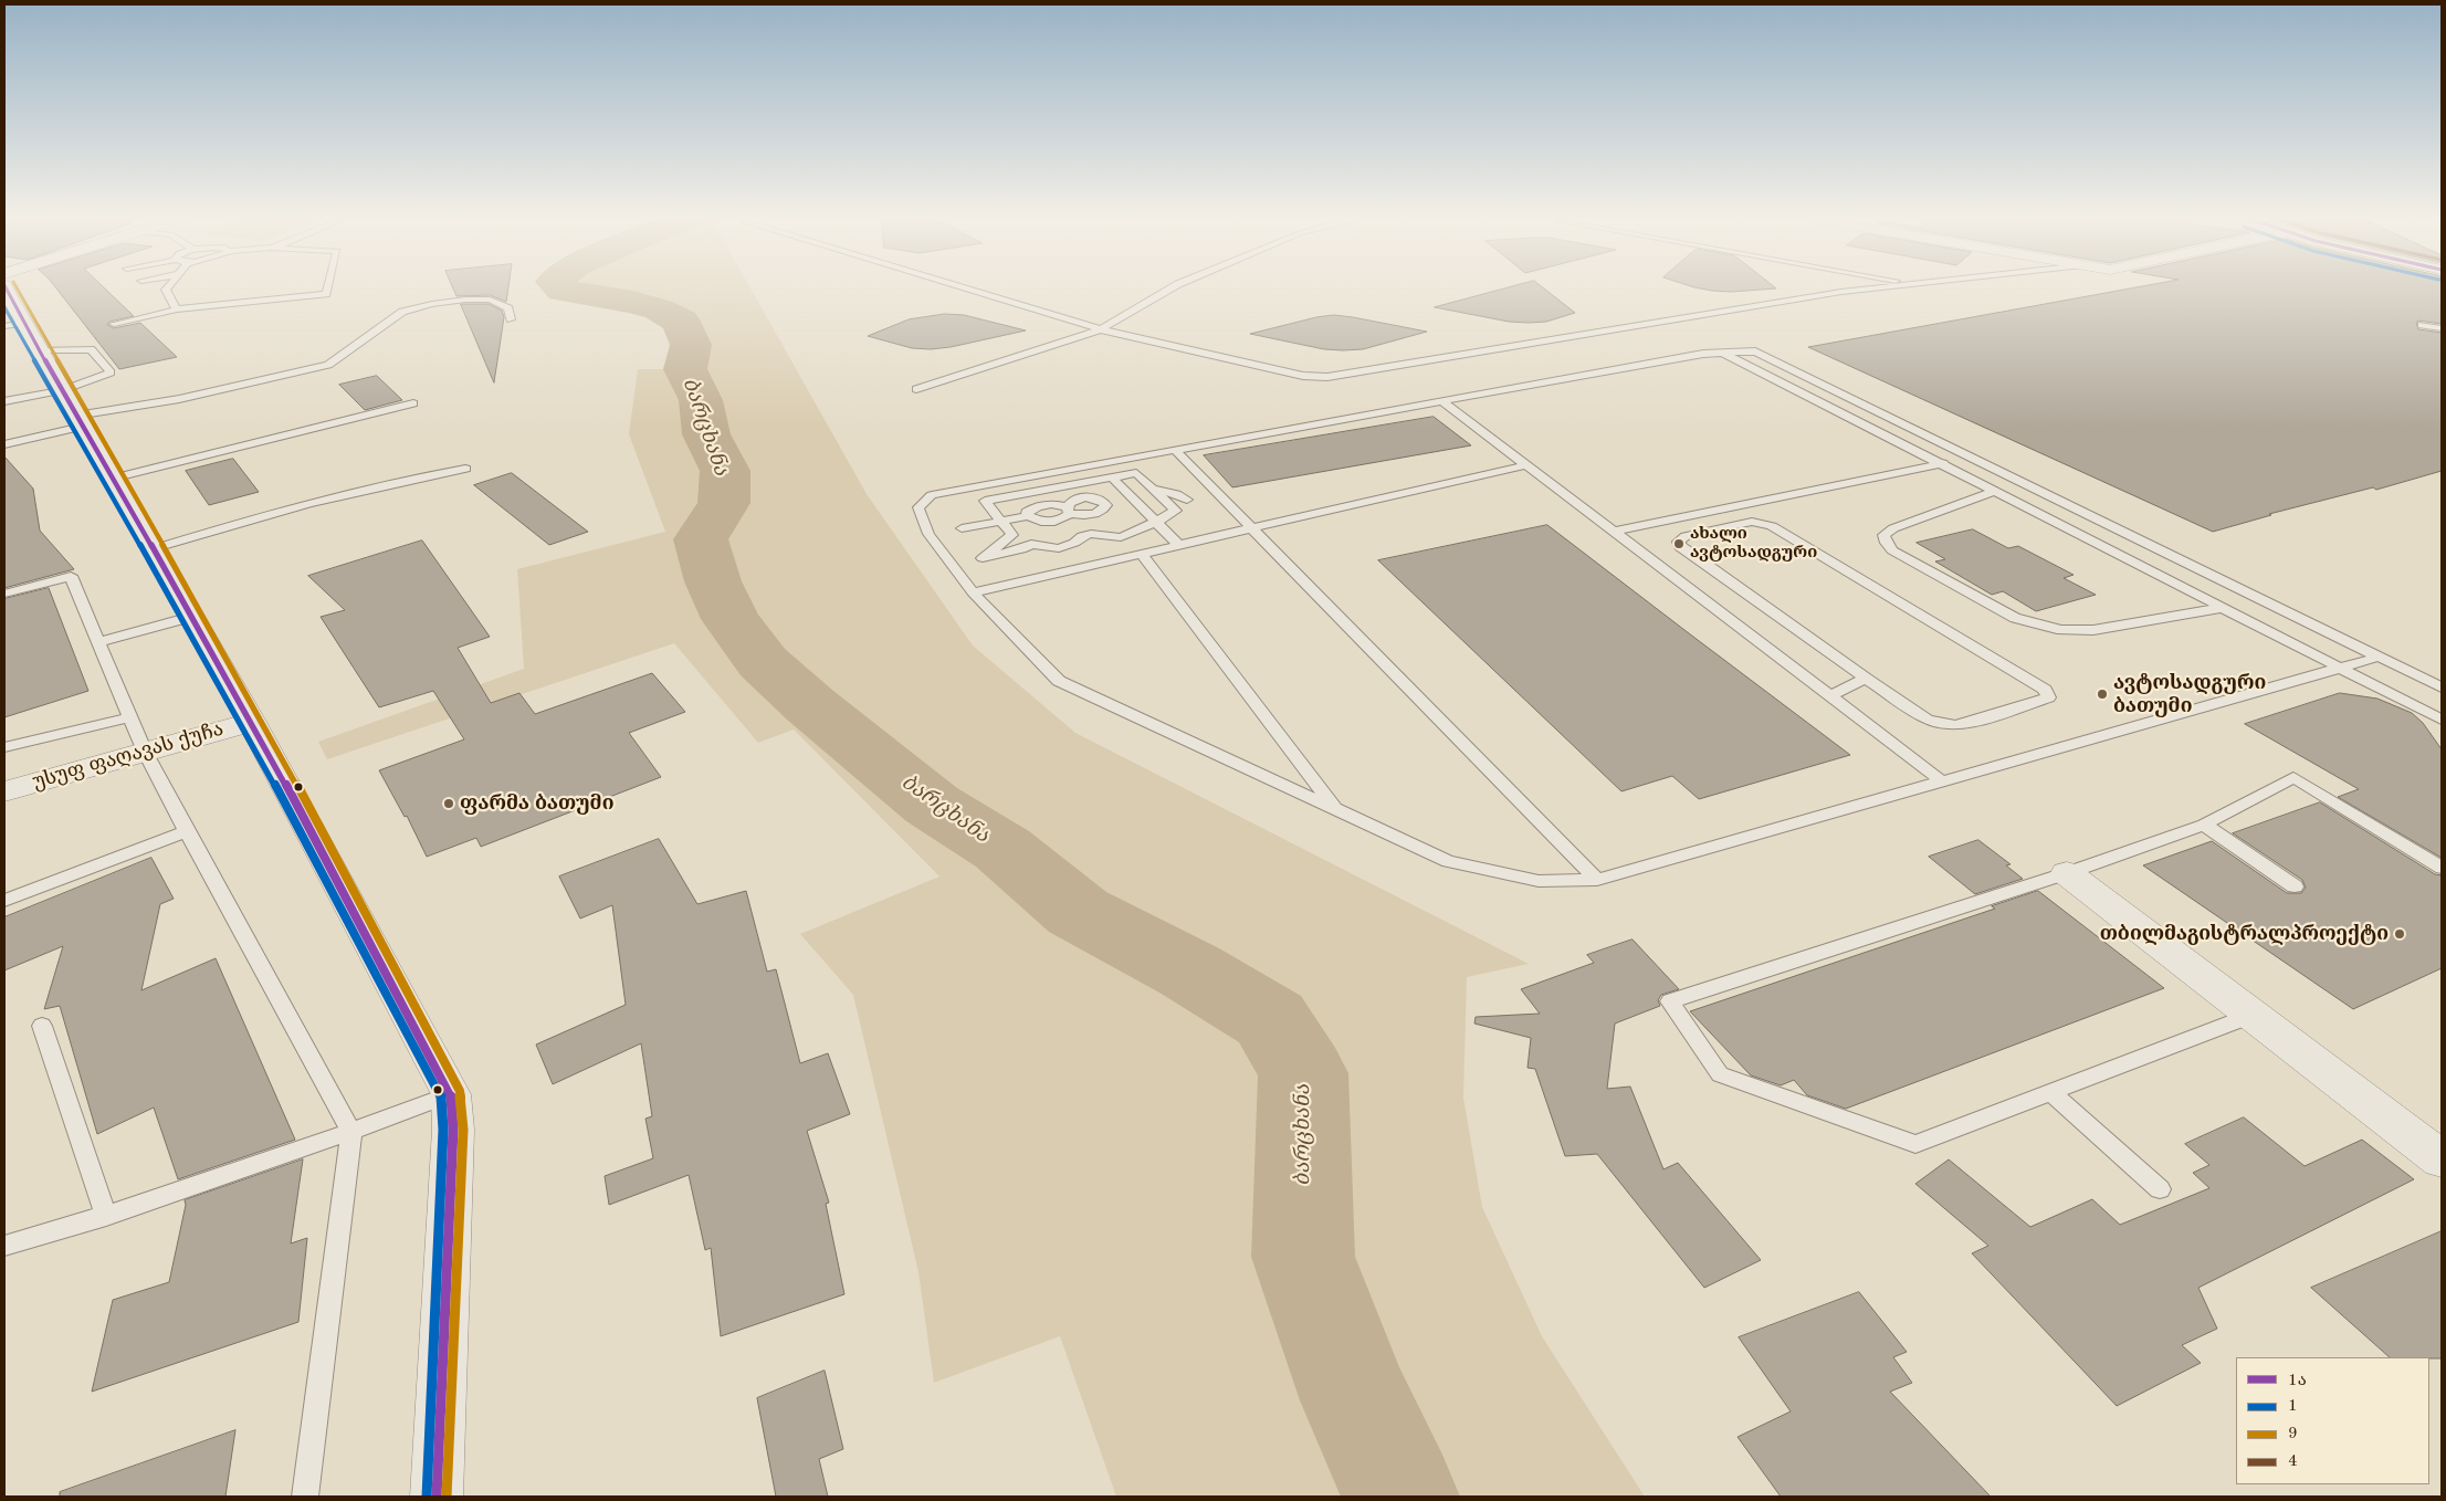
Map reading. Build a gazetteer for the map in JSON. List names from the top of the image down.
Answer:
{
  "streets": {
    "street": ["უსუფ ფაღავას ქუჩა"]
  },
  "water": ["ბარცხანა"],
  "places": [
    "ახალი ავტოსადგური",
    "ავტოსადგური ბათუმი",
    "ფარმა ბათუმი",
    "თბილმაგისტრალპროექტი"
  ],
  "lines": ["transit line 1ა", "transit line 9", "transit line 1"],
  "legend": [
    "1ა",
    "1",
    "9",
    "4"
  ]
}
